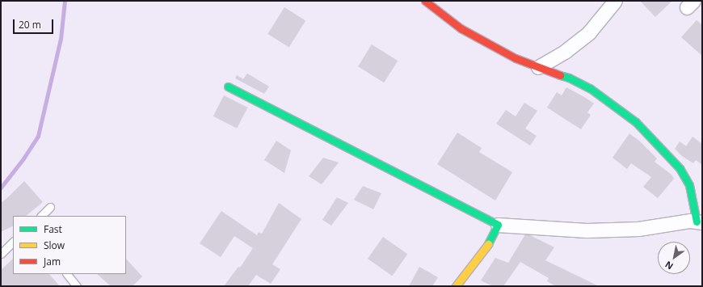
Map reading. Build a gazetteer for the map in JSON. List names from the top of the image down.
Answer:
{
  "legend": ["Fast", "Slow", "Jam"],
  "scale_bar": "20 m",
  "north": "bottom left"
}
